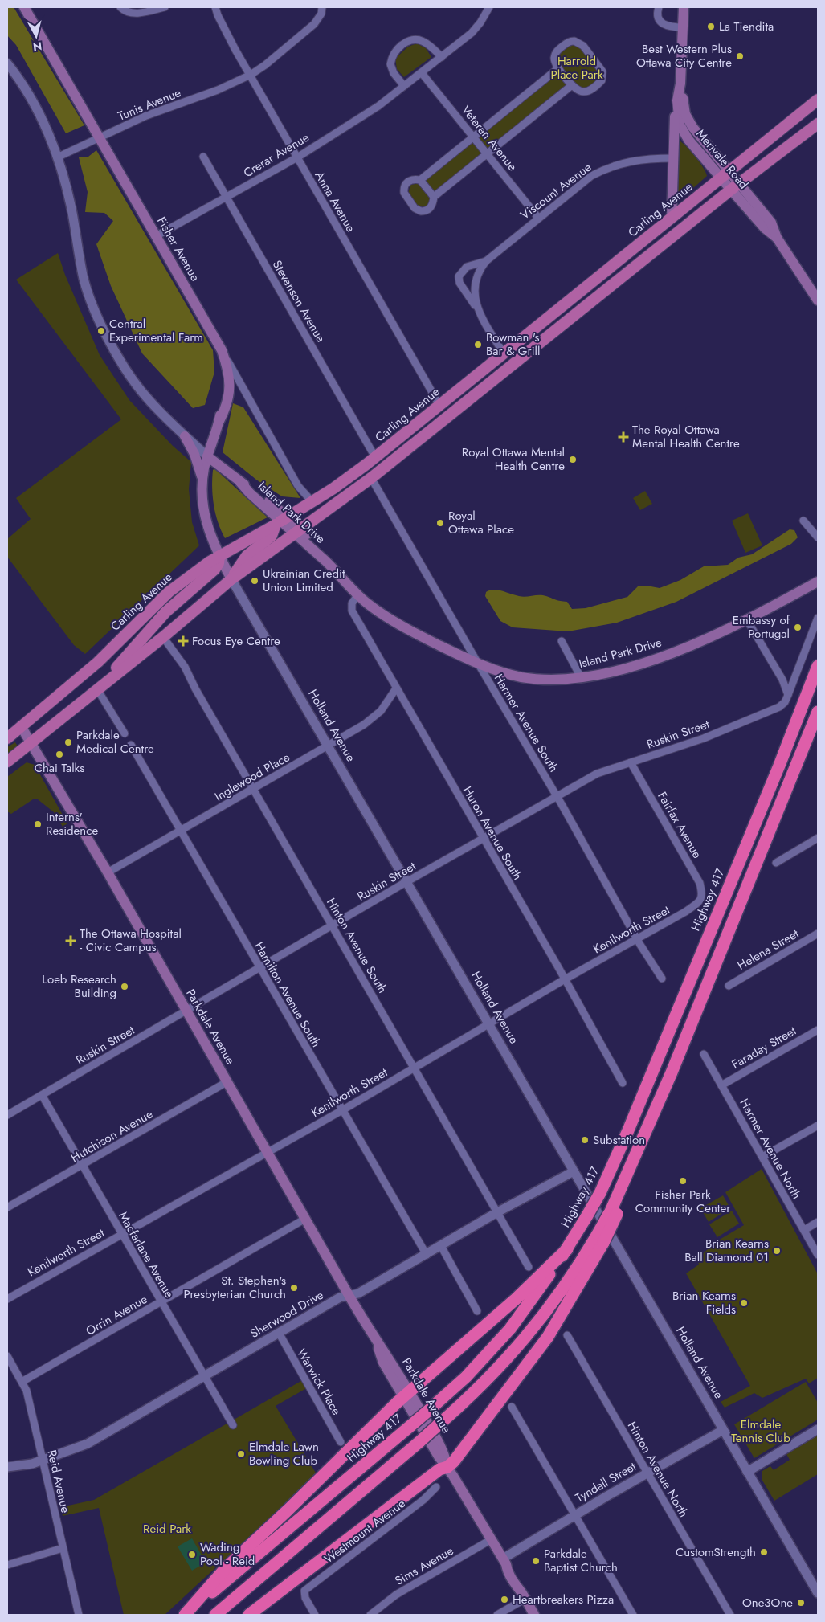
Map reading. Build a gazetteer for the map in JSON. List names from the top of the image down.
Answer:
{
  "streets": {
    "highway": ["Highway 417"],
    "main road": [
      "Merivale Road",
      "Carling Avenue",
      "Fisher Avenue",
      "Island Park Drive",
      "Holland Avenue",
      "Parkdale Avenue"
    ],
    "street": [
      "Tunis Avenue",
      "Veteran Avenue",
      "Crerar Avenue",
      "Viscount Avenue",
      "Anna Avenue",
      "Stevenson Avenue",
      "Harmer Avenue South",
      "Ruskin Street",
      "Inglewood Place",
      "Fairfax Avenue",
      "Huron Avenue South",
      "Kenilworth Street",
      "Hinton Avenue South",
      "Helena Street",
      "Hamilton Avenue South",
      "Faraday Street",
      "Hutchison Avenue",
      "Harmer Avenue North",
      "Macfarlane Avenue",
      "Sherwood Drive",
      "Orrin Avenue",
      "Warwick Place",
      "Hinton Avenue North",
      "Reid Avenue",
      "Tyndall Street",
      "Westmount Avenue",
      "Sims Avenue"
    ]
  },
  "crossings": [
    ["Tunis Avenue", "Anna Avenue"],
    ["Tunis Avenue", "Fisher Avenue"],
    ["Veteran Avenue", "Crerar Avenue"],
    ["Veteran Avenue", "Viscount Avenue"],
    ["Crerar Avenue", "Anna Avenue"],
    ["Crerar Avenue", "Fisher Avenue"],
    ["Crerar Avenue", "Stevenson Avenue"],
    ["Merivale Road", "Carling Avenue"],
    ["Viscount Avenue", "Carling Avenue"],
    ["Anna Avenue", "Carling Avenue"],
    ["Carling Avenue", "Fisher Avenue"],
    ["Carling Avenue", "Stevenson Avenue"],
    ["Carling Avenue", "Island Park Drive"],
    ["Carling Avenue", "Holland Avenue"],
    ["Carling Avenue", "Parkdale Avenue"],
    ["Fisher Avenue", "Holland Avenue"],
    ["Island Park Drive", "Harmer Avenue South"],
    ["Island Park Drive", "Holland Avenue"],
    ["Island Park Drive", "Huron Avenue South"],
    ["Harmer Avenue South", "Ruskin Street"],
    ["Harmer Avenue South", "Kenilworth Street"],
    ["Holland Avenue", "Ruskin Street"],
    ["Holland Avenue", "Inglewood Place"],
    ["Holland Avenue", "Kenilworth Street"],
    ["Holland Avenue", "Sherwood Drive"],
    ["Holland Avenue", "Tyndall Street"],
    ["Ruskin Street", "Fairfax Avenue"],
    ["Ruskin Street", "Huron Avenue South"],
    ["Ruskin Street", "Hinton Avenue South"],
    ["Ruskin Street", "Hamilton Avenue South"],
    ["Ruskin Street", "Parkdale Avenue"],
    ["Ruskin Street", "Macfarlane Avenue"],
    ["Inglewood Place", "Huron Avenue South"],
    ["Inglewood Place", "Hinton Avenue South"],
    ["Inglewood Place", "Hamilton Avenue South"],
    ["Inglewood Place", "Parkdale Avenue"],
    ["Fairfax Avenue", "Kenilworth Street"],
    ["Huron Avenue South", "Kenilworth Street"],
    ["Kenilworth Street", "Hinton Avenue South"],
    ["Kenilworth Street", "Hamilton Avenue South"],
    ["Kenilworth Street", "Parkdale Avenue"],
    ["Kenilworth Street", "Macfarlane Avenue"],
    ["Hinton Avenue South", "Sherwood Drive"],
    ["Hamilton Avenue South", "Sherwood Drive"],
    ["Parkdale Avenue", "Hutchison Avenue"],
    ["Parkdale Avenue", "Sherwood Drive"],
    ["Parkdale Avenue", "Orrin Avenue"],
    ["Parkdale Avenue", "Tyndall Street"],
    ["Parkdale Avenue", "Sims Avenue"],
    ["Faraday Street", "Harmer Avenue North"],
    ["Hutchison Avenue", "Macfarlane Avenue"],
    ["Macfarlane Avenue", "Sherwood Drive"],
    ["Macfarlane Avenue", "Orrin Avenue"],
    ["Sherwood Drive", "Warwick Place"],
    ["Sherwood Drive", "Reid Avenue"],
    ["Orrin Avenue", "Reid Avenue"],
    ["Hinton Avenue North", "Tyndall Street"]
  ],
  "parks": ["Harrold Place Park", "Elmdale Tennis Club", "Reid Park"],
  "places": {
    "other": [
      "La Tiendita",
      "Best Western Plus Ottawa City Centre",
      "Central Experimental Farm",
      "Bowman 's Bar & Grill",
      "Royal Ottawa Mental Health Centre",
      "Royal Ottawa Place",
      "Ukrainian Credit Union Limited",
      "Embassy of Portugal",
      "Parkdale Medical Centre",
      "Chai Talks",
      "Interns' Residence",
      "Loeb Research Building",
      "Substation",
      "Fisher Park Community Center",
      "Brian Kearns Ball Diamond 01",
      "St. Stephen's Presbyterian Church",
      "Brian Kearns Fields",
      "Elmdale Lawn Bowling Club",
      "CustomStrength",
      "Wading Pool - Reid",
      "Parkdale Baptist Church",
      "Heartbreakers Pizza",
      "One3One"
    ],
    "health": ["The Royal Ottawa Mental Health Centre", "Focus Eye Centre", "The Ottawa Hospital - Civic Campus"]
  },
  "north": "bottom"
}
